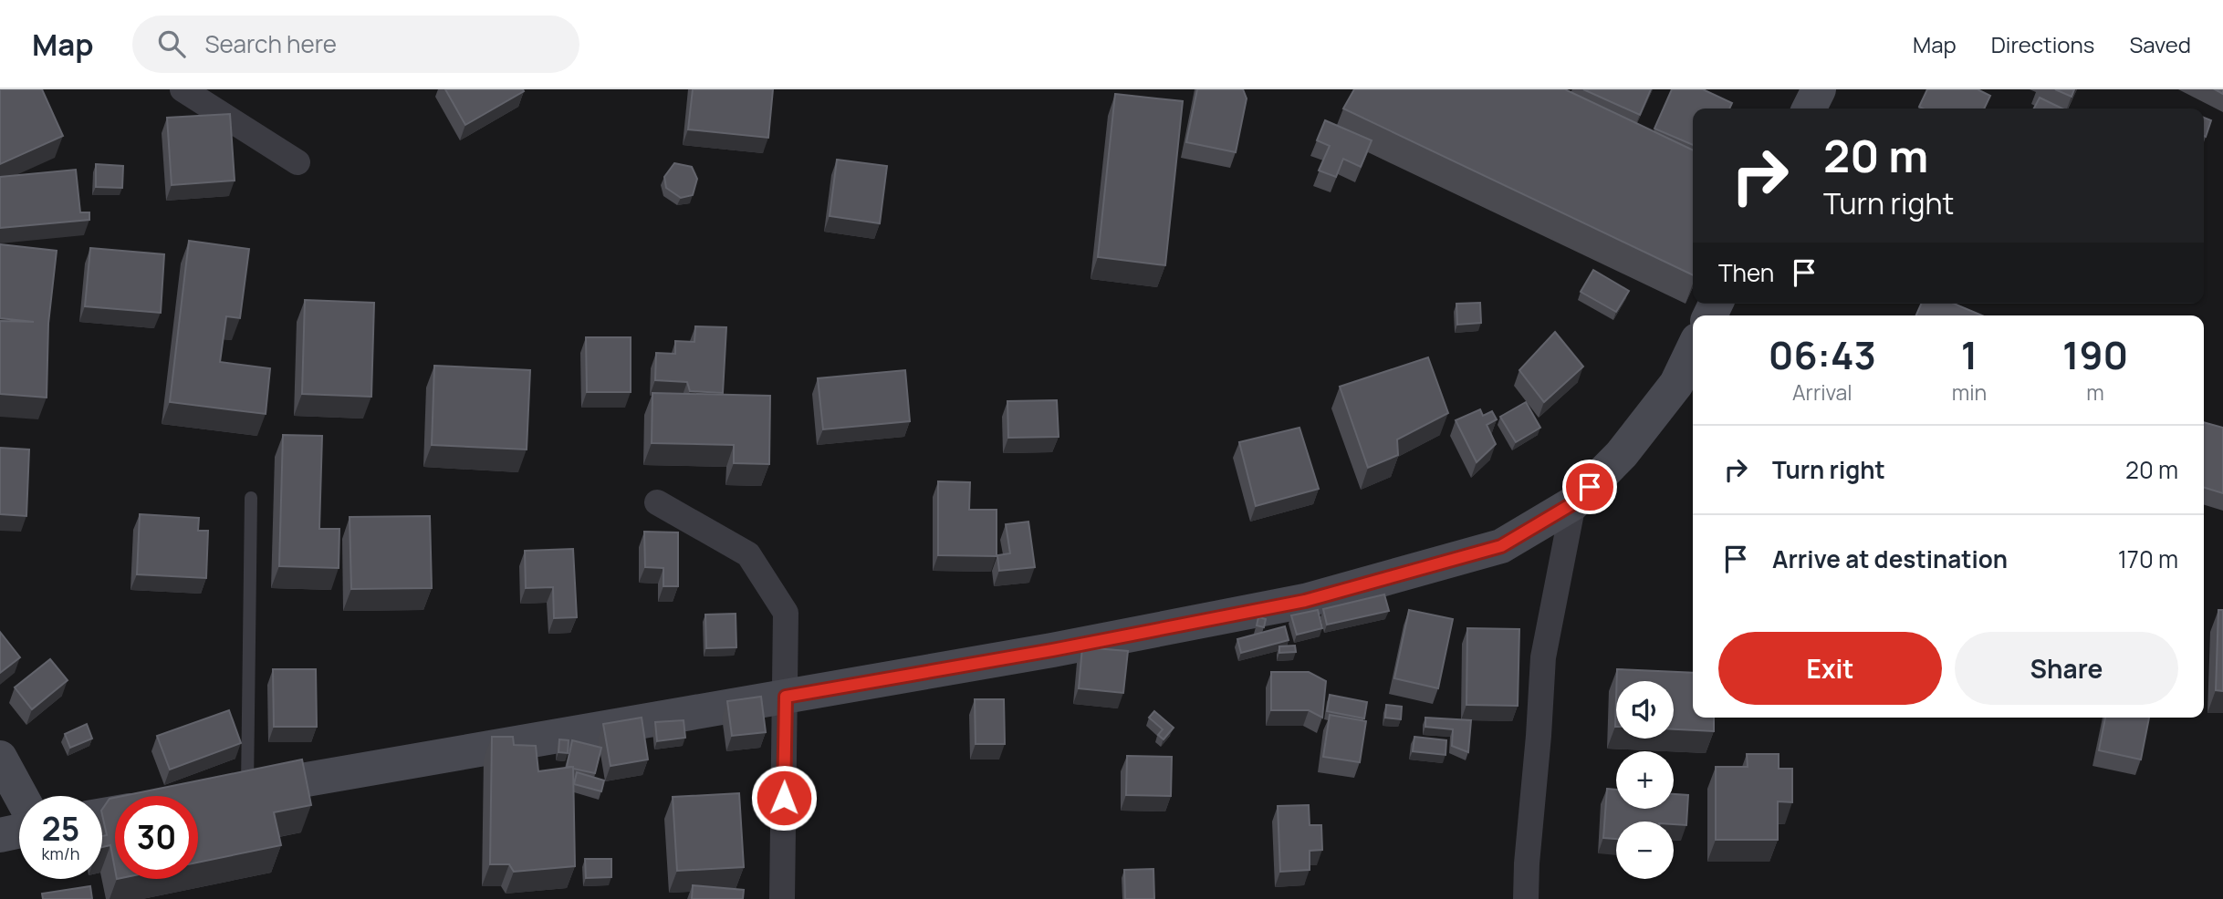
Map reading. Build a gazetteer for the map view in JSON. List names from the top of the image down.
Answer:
{
  "page": {
    "header": "Map",
    "search": "Search here",
    "nav": ["Map", "Directions", "Saved"],
    "turn": ["20 m", "Turn right"],
    "then": "Then",
    "eta": [
      "06:43",
      "Arrival",
      "1",
      "min",
      "190",
      "m"
    ],
    "list": [
      {
        "name": "Turn right",
        "value": "20 m"
      },
      {
        "name": "Arrive at destination",
        "value": "170 m"
      }
    ],
    "buttons": ["Exit", "Share"],
    "map_buttons": ["+", "−"],
    "speed": "25 km/h",
    "limit": "30"
  }
}
